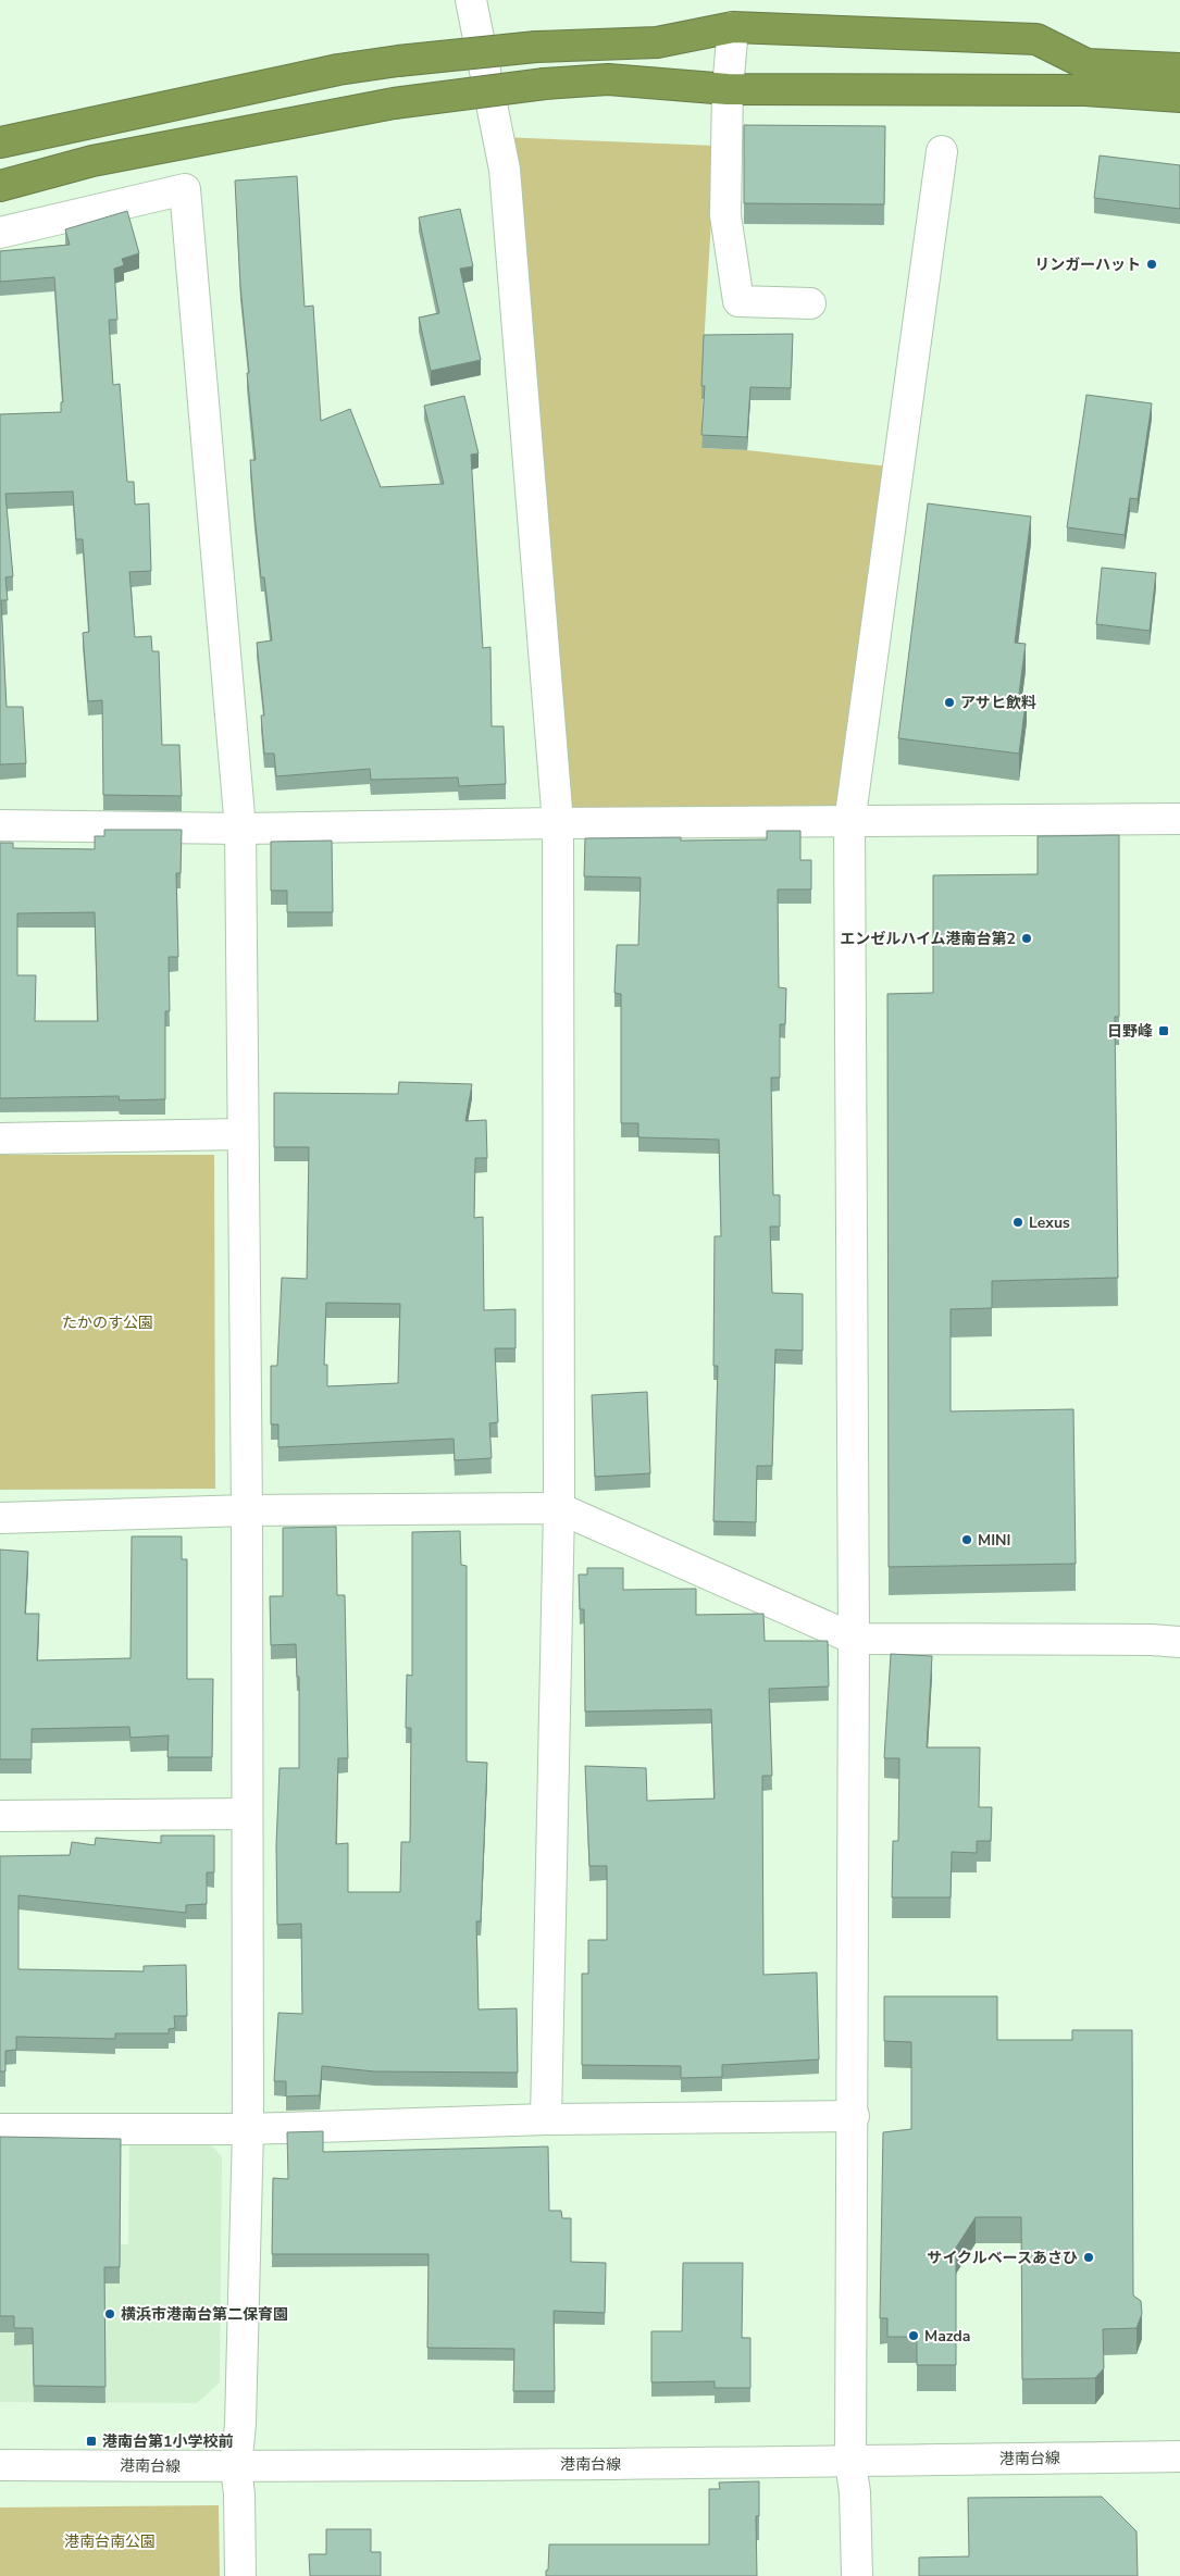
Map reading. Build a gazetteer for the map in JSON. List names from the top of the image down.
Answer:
{
  "streets": {
    "street": ["港南台線"]
  },
  "parks": ["たかのす公園", "港南台南公園"],
  "places": {
    "other": [
      "リンガーハット",
      "アサヒ飲料",
      "エンゼルハイム港南台第2",
      "Lexus",
      "MINI",
      "サイクルベースあさひ",
      "横浜市港南台第二保育園",
      "Mazda"
    ],
    "transit": ["日野峰", "港南台第1小学校前"]
  }
}
